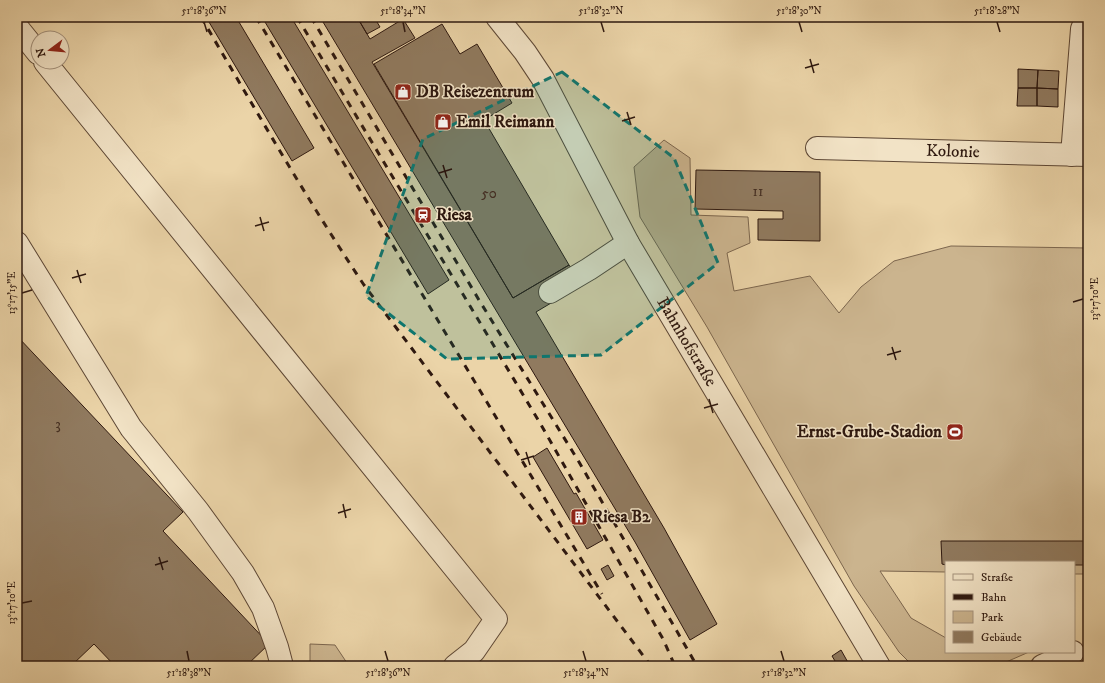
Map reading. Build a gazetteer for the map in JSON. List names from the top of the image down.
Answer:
{
  "streets": {
    "street": ["Kolonie", "Bahnhofstraße"]
  },
  "places": {
    "shop": ["DB Reisezentrum", "Emil Reimann"],
    "station": ["Riesa"],
    "sports": ["Ernst-Grube-Stadion"],
    "building": ["Riesa B2"]
  },
  "house_numbers": ["11", "50", "3"],
  "legend": [
    "Straße",
    "Bahn",
    "Park",
    "Gebäude"
  ],
  "north": "left",
  "coordinates": [
    "51°18'36\"N",
    "51°18'34\"N",
    "51°18'32\"N",
    "51°18'30\"N",
    "51°18'28\"N",
    "13°17'15\"E",
    "13°17'10\"E",
    "51°18'38\"N"
  ]
}
